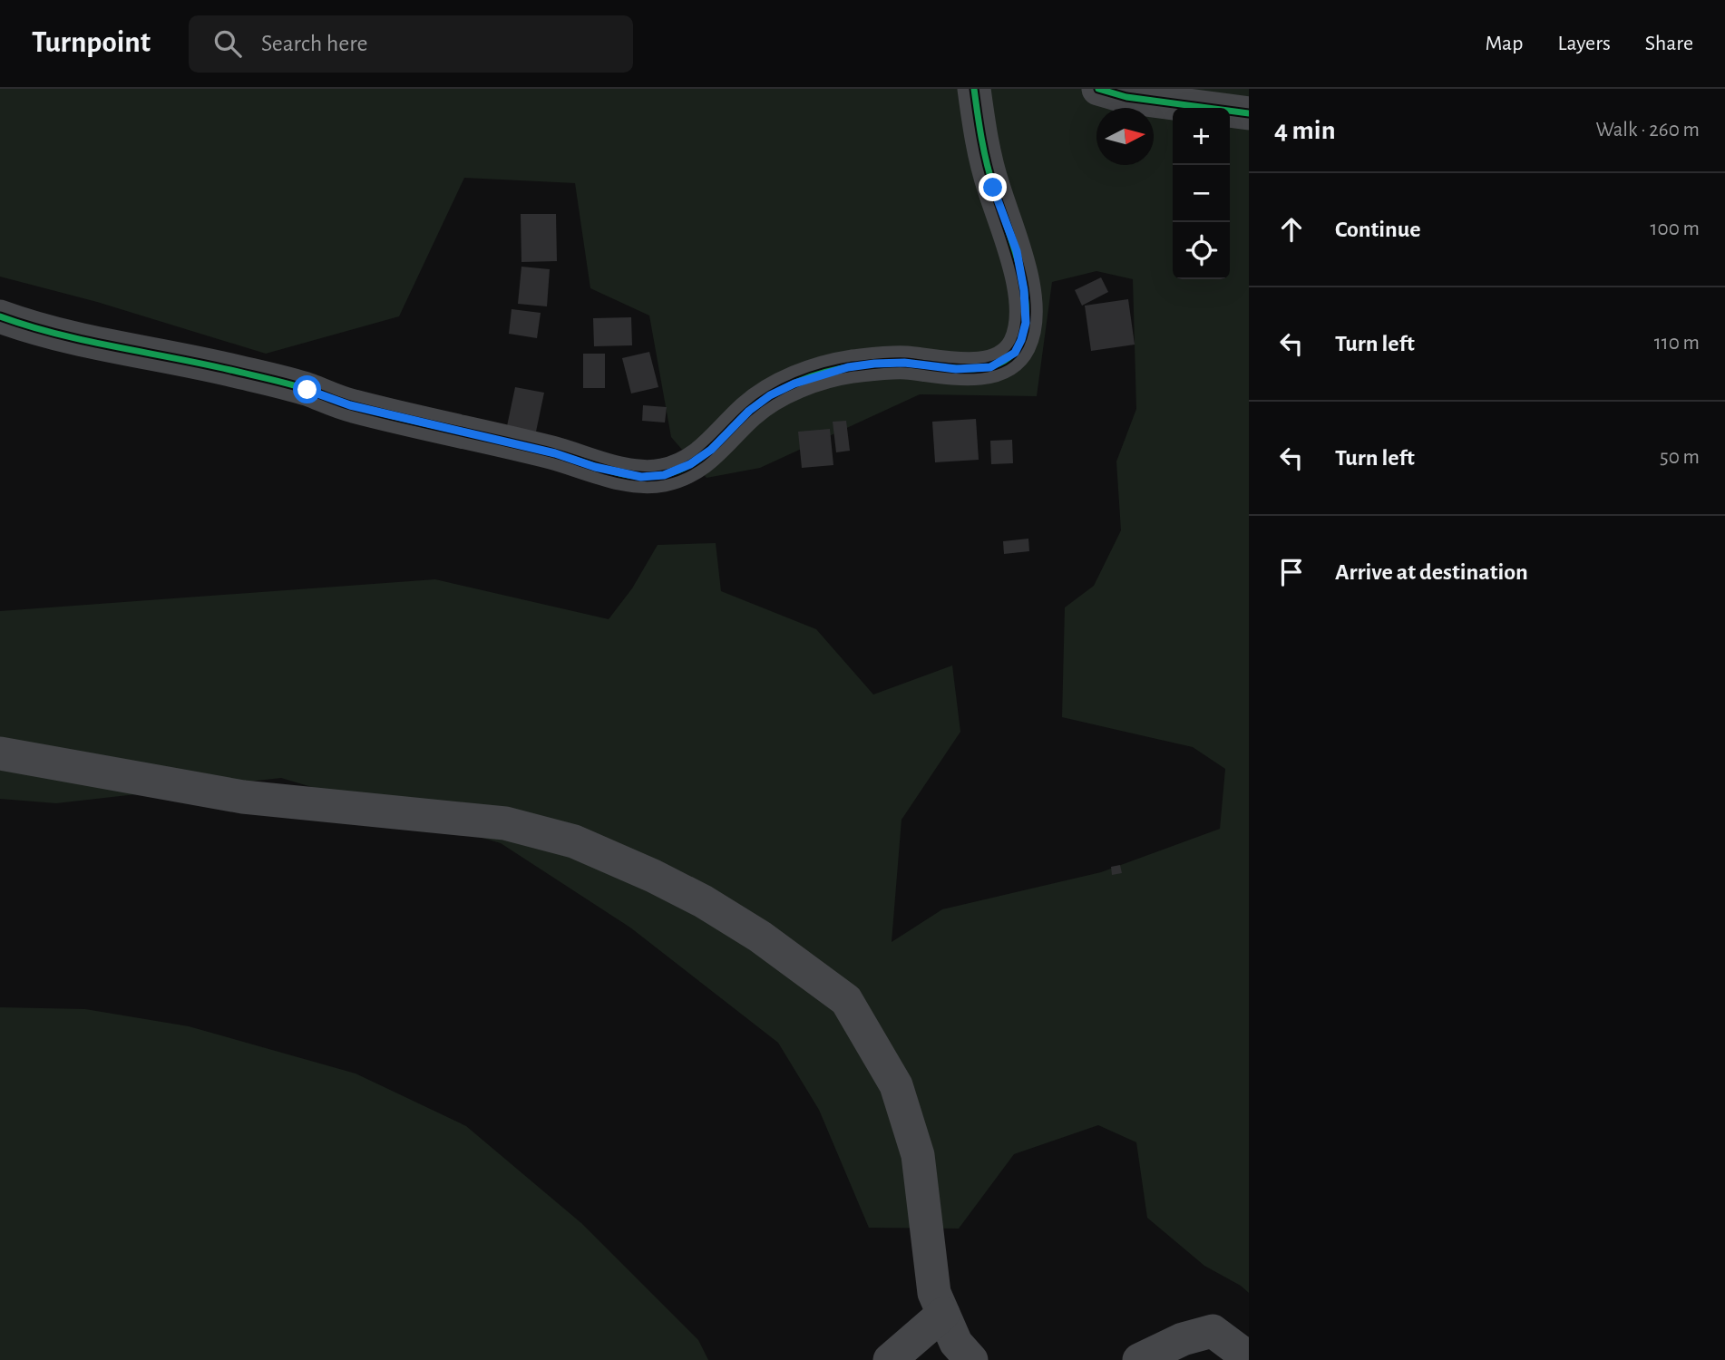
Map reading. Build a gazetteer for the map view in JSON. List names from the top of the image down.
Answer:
{
  "north": "right",
  "page": {
    "header": "Turnpoint",
    "search": "Search here",
    "nav": ["Map", "Layers", "Share"],
    "heading": ["4 min", "Walk · 260 m"],
    "map_buttons": ["+", "−"],
    "list": [
      ["Continue", "100 m"],
      ["Turn left", "110 m"],
      ["Turn left", "50 m"],
      "Arrive at destination"
    ]
  }
}
